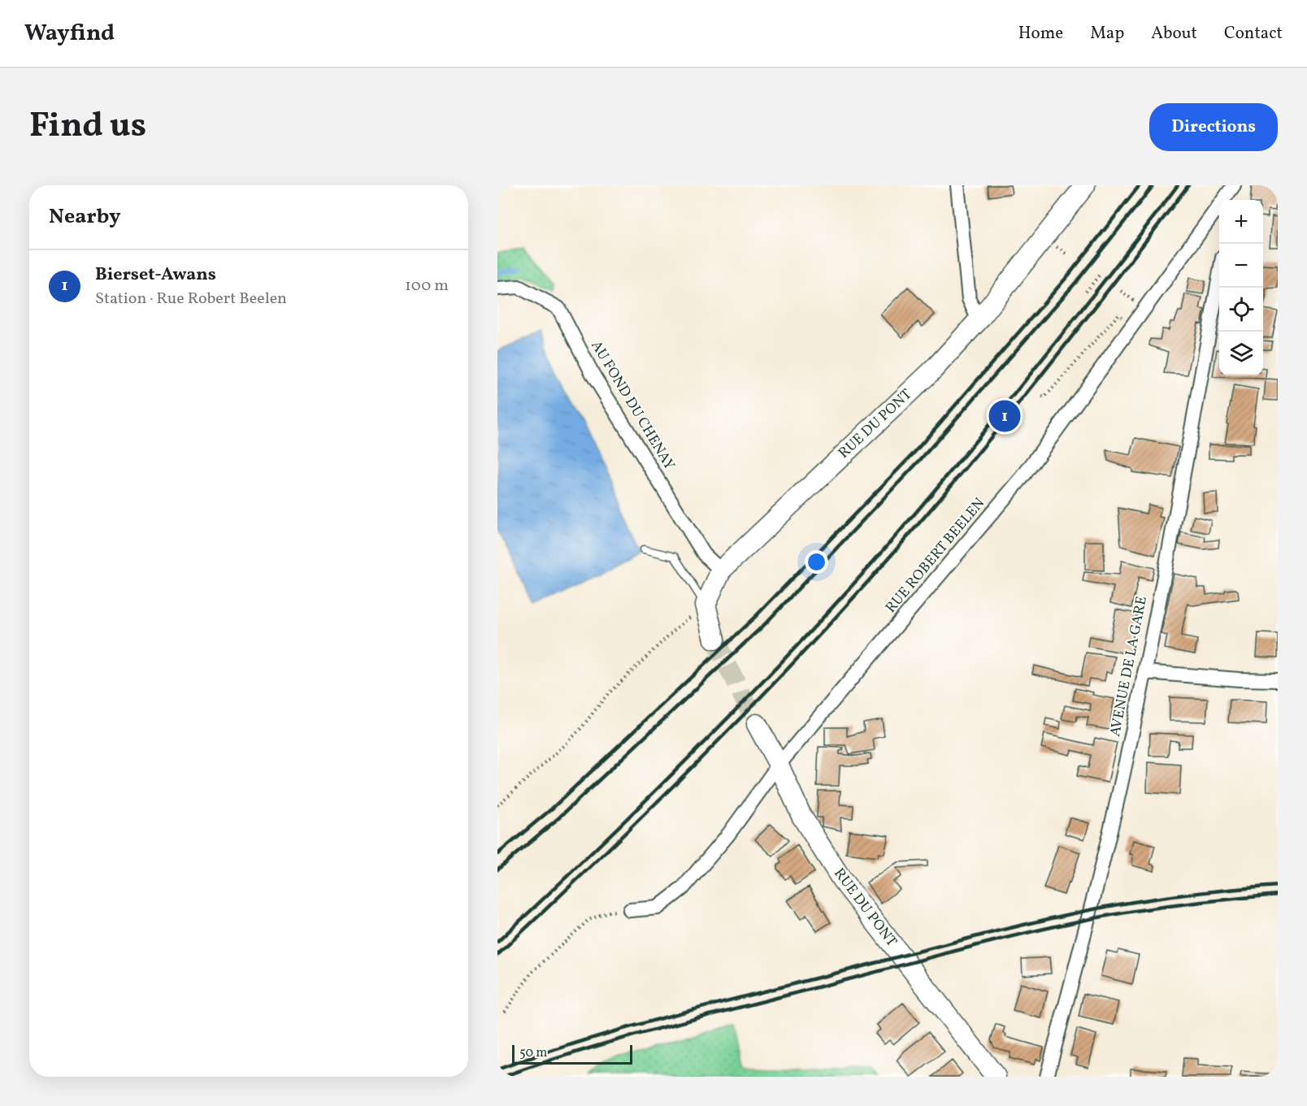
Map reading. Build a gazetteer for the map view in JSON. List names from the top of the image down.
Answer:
{
  "streets": {
    "street": [
      "AU FOND DU CHENAY",
      "RUE DU PONT",
      "RUE ROBERT BEELEN",
      "AVENUE DE LA GARE"
    ]
  },
  "crossings": [
    ["AU FOND DU CHENAY", "RUE DU PONT"],
    ["RUE DU PONT", "RUE ROBERT BEELEN"]
  ],
  "scale_bar": "50 m",
  "page": {
    "header": "Wayfind",
    "nav": [
      "Home",
      "Map",
      "About",
      "Contact"
    ],
    "title": "Find us",
    "buttons": "Directions",
    "heading": "Nearby",
    "map_buttons": ["+", "−"],
    "list": [
      {
        "mark": "1",
        "name": "Bierset-Awans",
        "note": "Station · Rue Robert Beelen",
        "value": "100 m"
      }
    ],
    "pins": "1",
    "scale": "50 m"
  }
}
